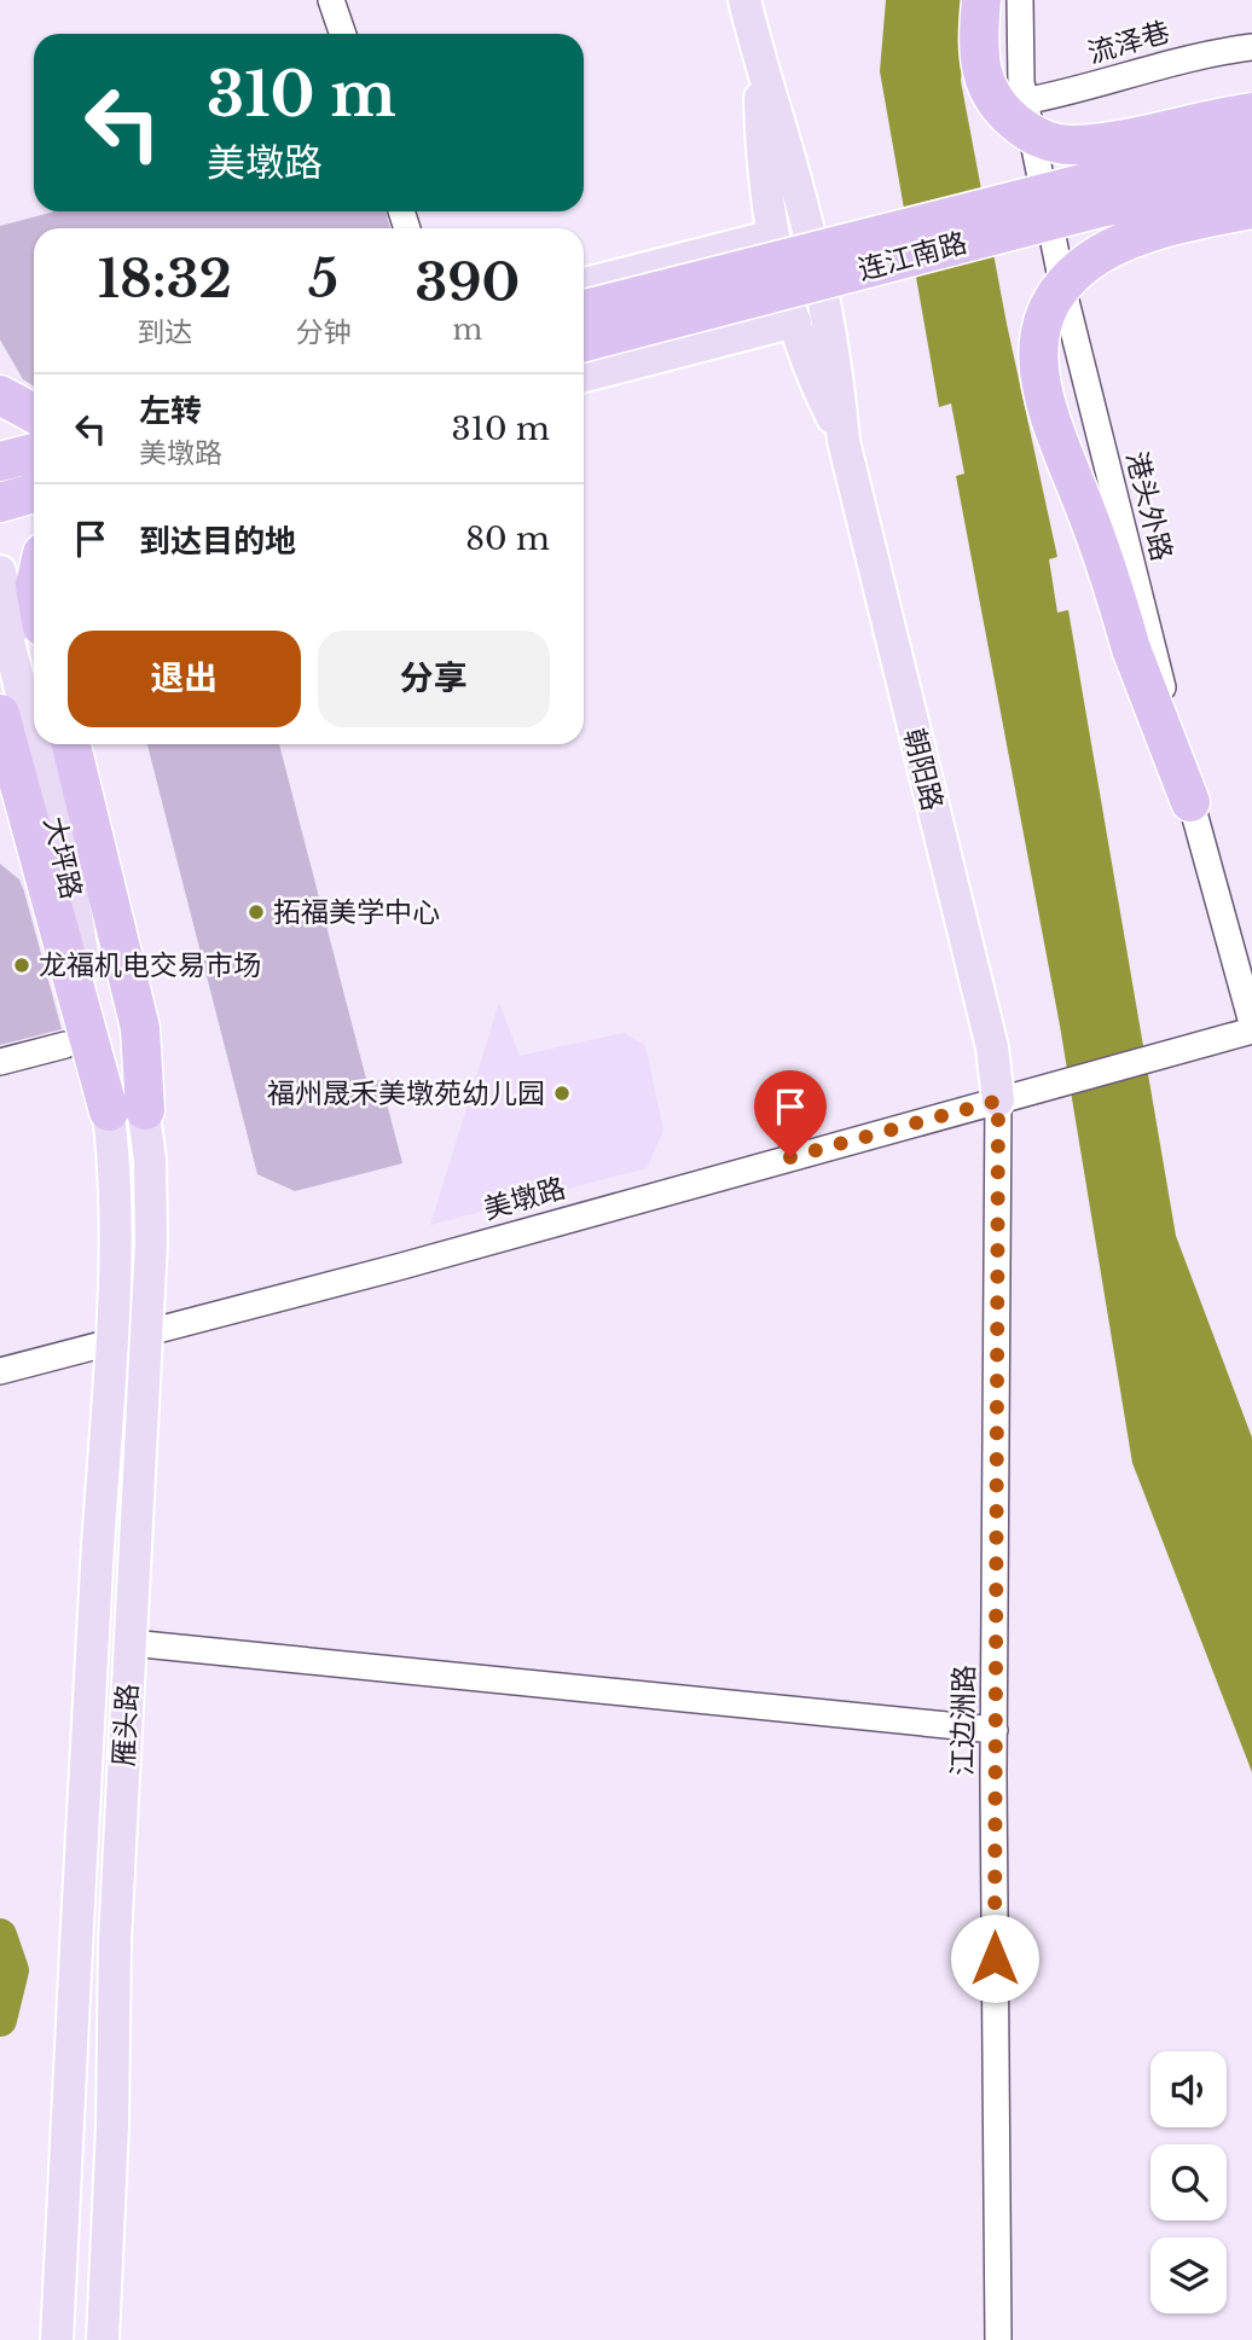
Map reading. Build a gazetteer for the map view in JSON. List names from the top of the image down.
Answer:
{
  "streets": {
    "highway": ["连江南路"],
    "main road": ["朝阳路", "大坪路", "雁头路"],
    "street": [
      "流泽巷",
      "港头外路",
      "美墩路",
      "江边洲路"
    ]
  },
  "crossings": [
    ["流泽巷", "港头外路"],
    ["朝阳路", "美墩路"],
    ["朝阳路", "江边洲路"],
    ["大坪路", "雁头路"],
    ["美墩路", "江边洲路"],
    ["美墩路", "雁头路"]
  ],
  "places": ["拓福美学中心", "龙福机电交易市场", "福州晟禾美墩苑幼儿园"],
  "page": {
    "turn": ["310 m", "美墩路"],
    "eta": [
      "18:32",
      "到达",
      "5",
      "分钟",
      "390",
      "m"
    ],
    "list": [
      {
        "name": "左转",
        "note": "美墩路",
        "value": "310 m"
      },
      {
        "name": "到达目的地",
        "value": "80 m"
      }
    ],
    "buttons": ["退出", "分享"]
  }
}
